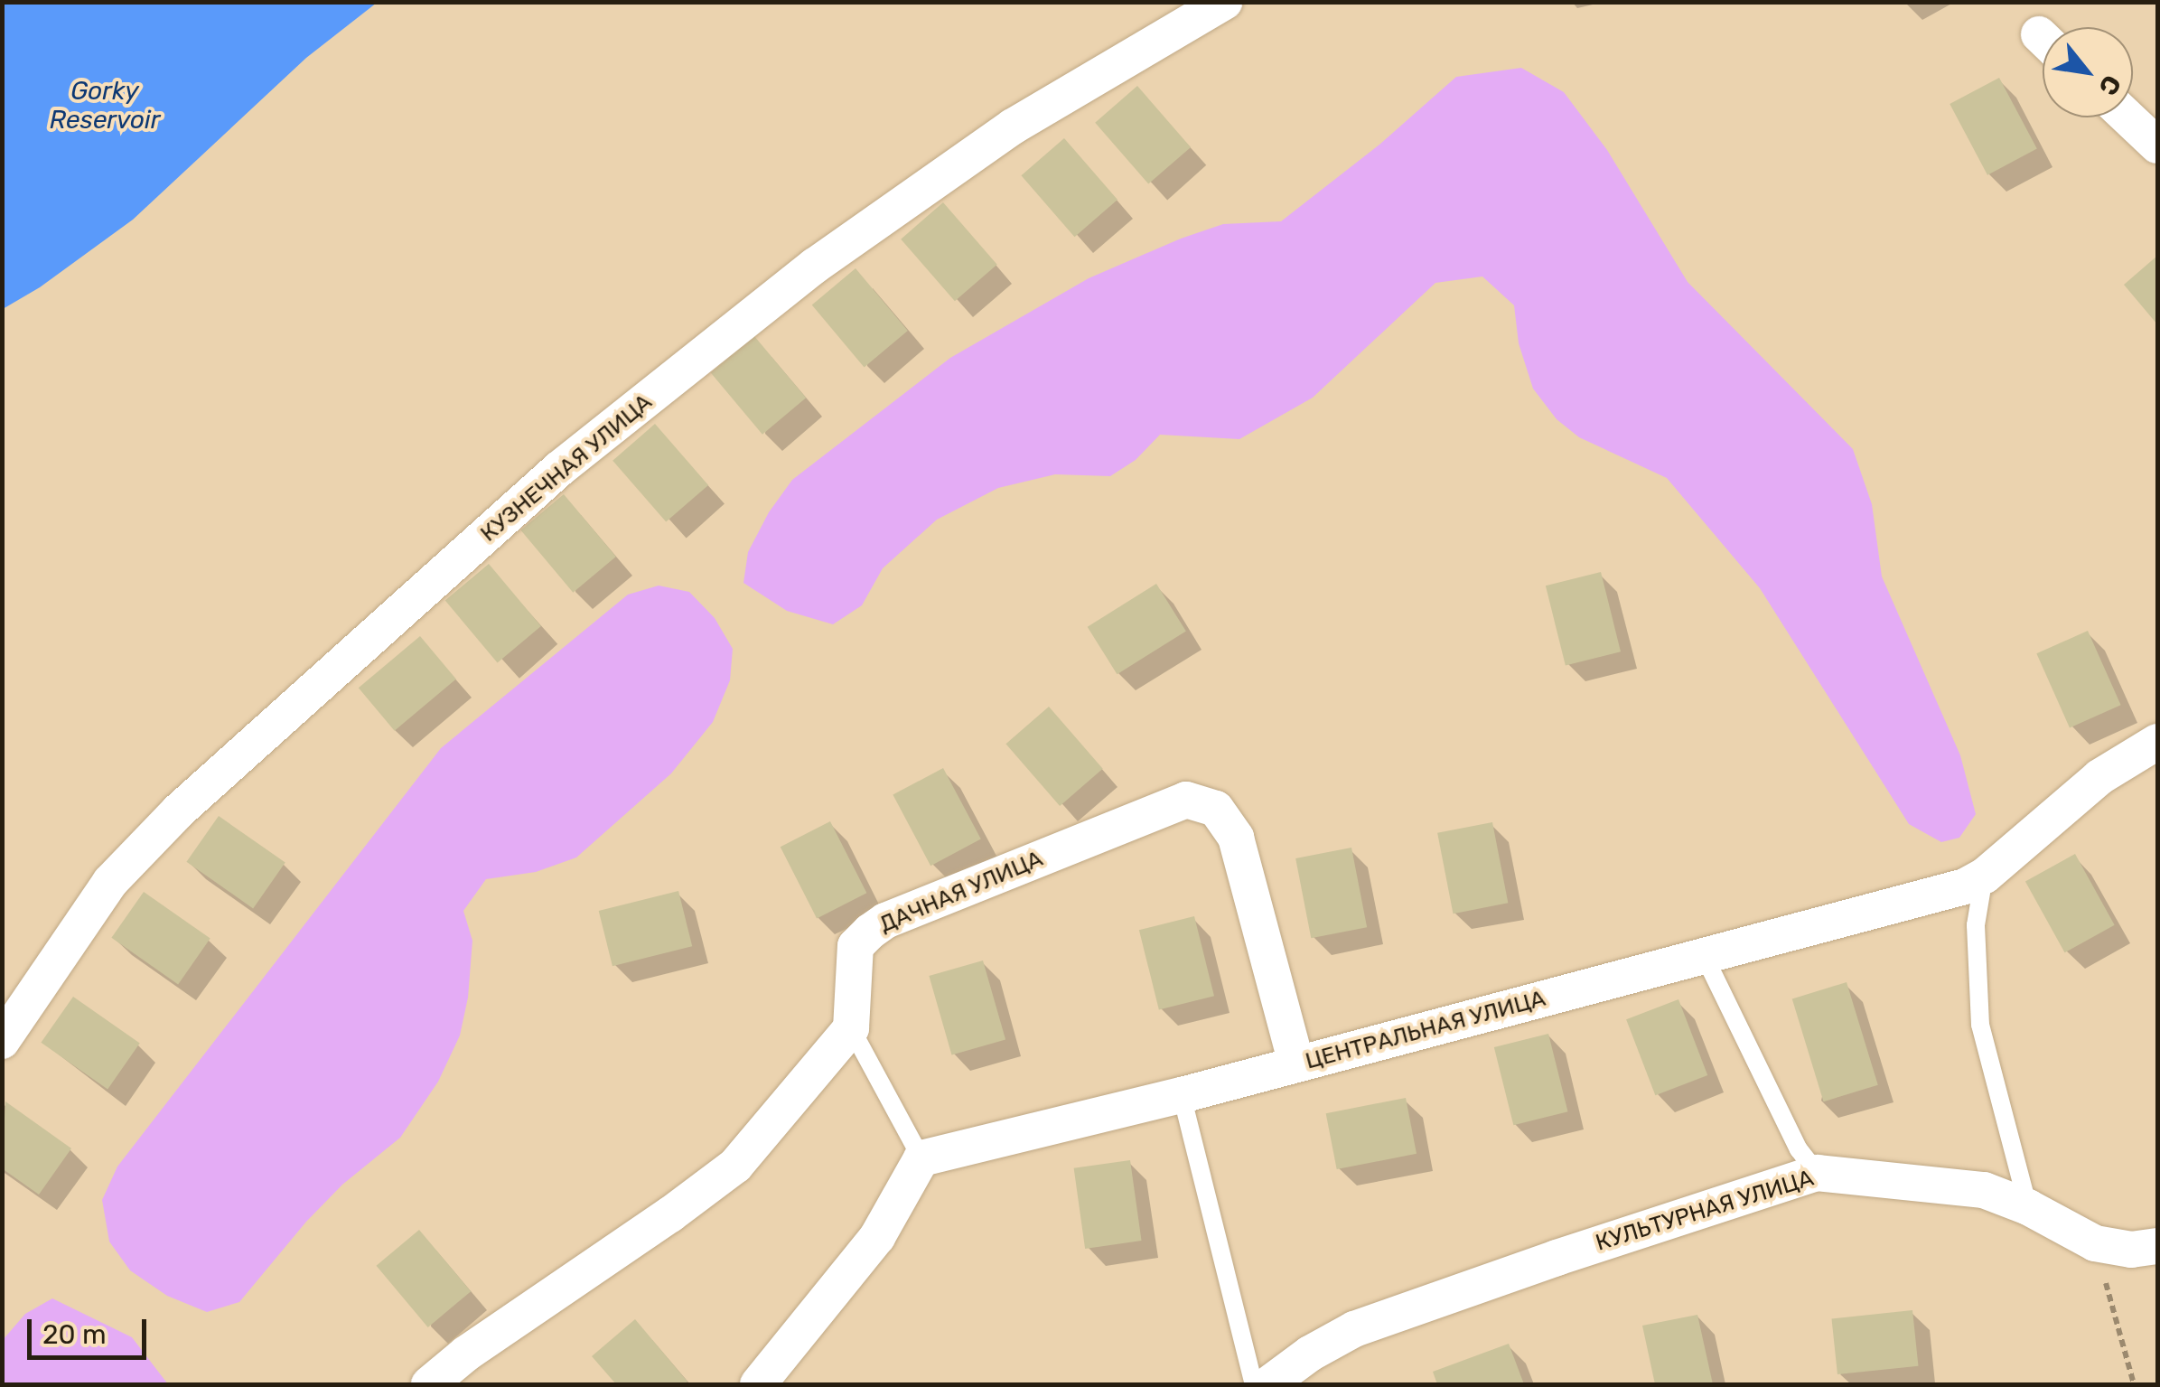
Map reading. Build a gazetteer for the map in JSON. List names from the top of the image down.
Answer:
{
  "streets": {
    "street": [
      "КУЗНЕЧНАЯ УЛИЦА",
      "ДАЧНАЯ УЛИЦА",
      "ЦЕНТРАЛЬНАЯ УЛИЦА",
      "КУЛЬТУРНАЯ УЛИЦА"
    ]
  },
  "crossings": [
    ["ДАЧНАЯ УЛИЦА", "ЦЕНТРАЛЬНАЯ УЛИЦА"]
  ],
  "water": ["Gorky Reservoir"],
  "scale_bar": "20 m",
  "north": "bottom right"
}
